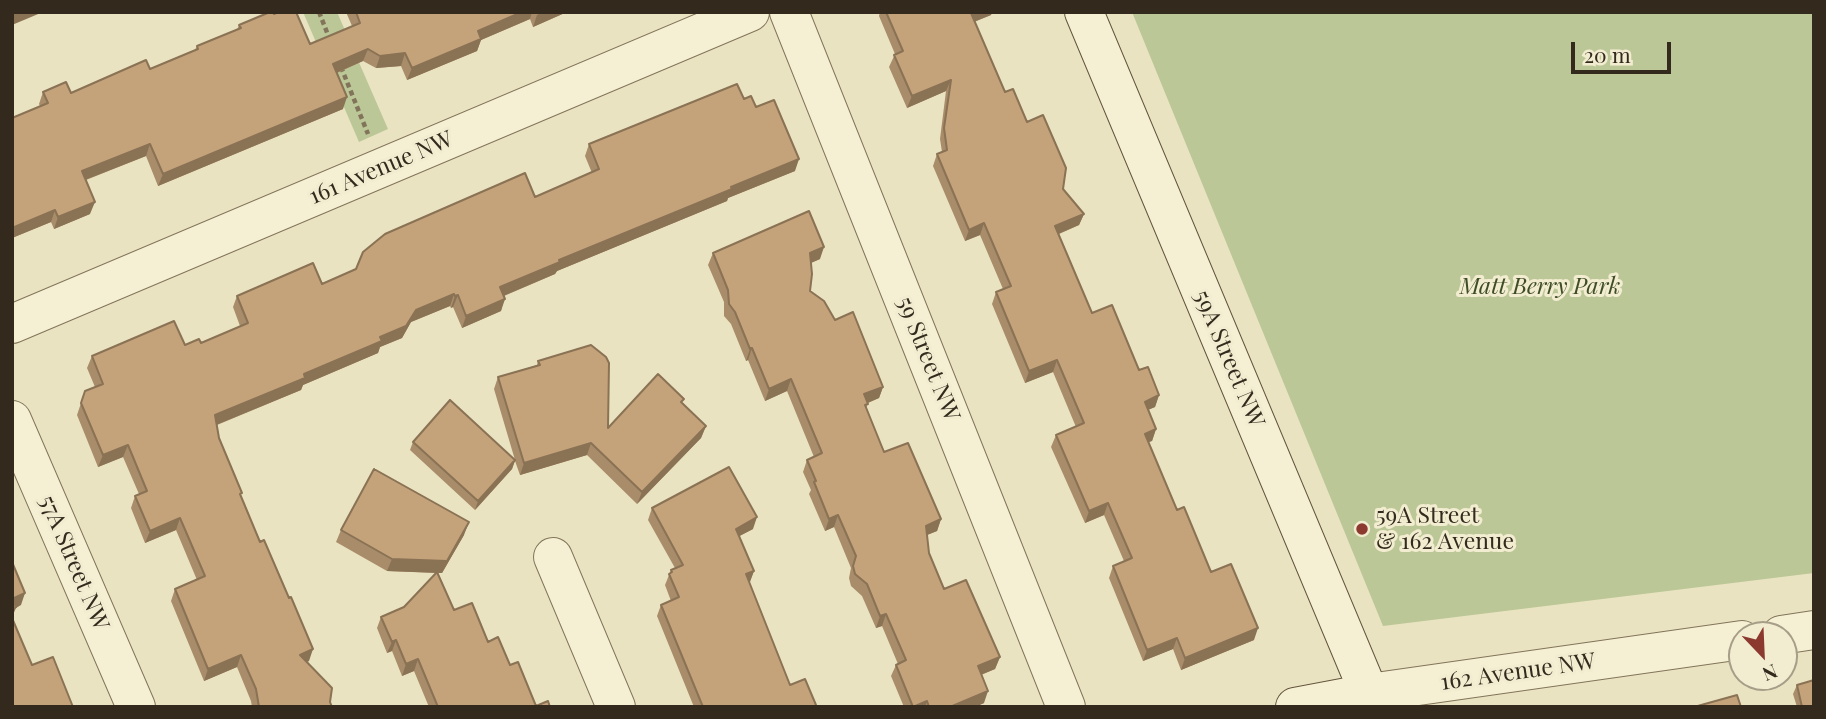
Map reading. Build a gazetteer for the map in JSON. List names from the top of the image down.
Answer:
{
  "streets": {
    "street": [
      "161 Avenue NW",
      "59 Street NW",
      "59A Street NW",
      "57A Street NW",
      "162 Avenue NW"
    ]
  },
  "crossings": [
    ["59A Street NW", "162 Avenue NW"]
  ],
  "parks": ["Matt Berry Park"],
  "places": ["59A Street & 162 Avenue"],
  "scale_bar": "20 m",
  "north": "bottom right"
}
